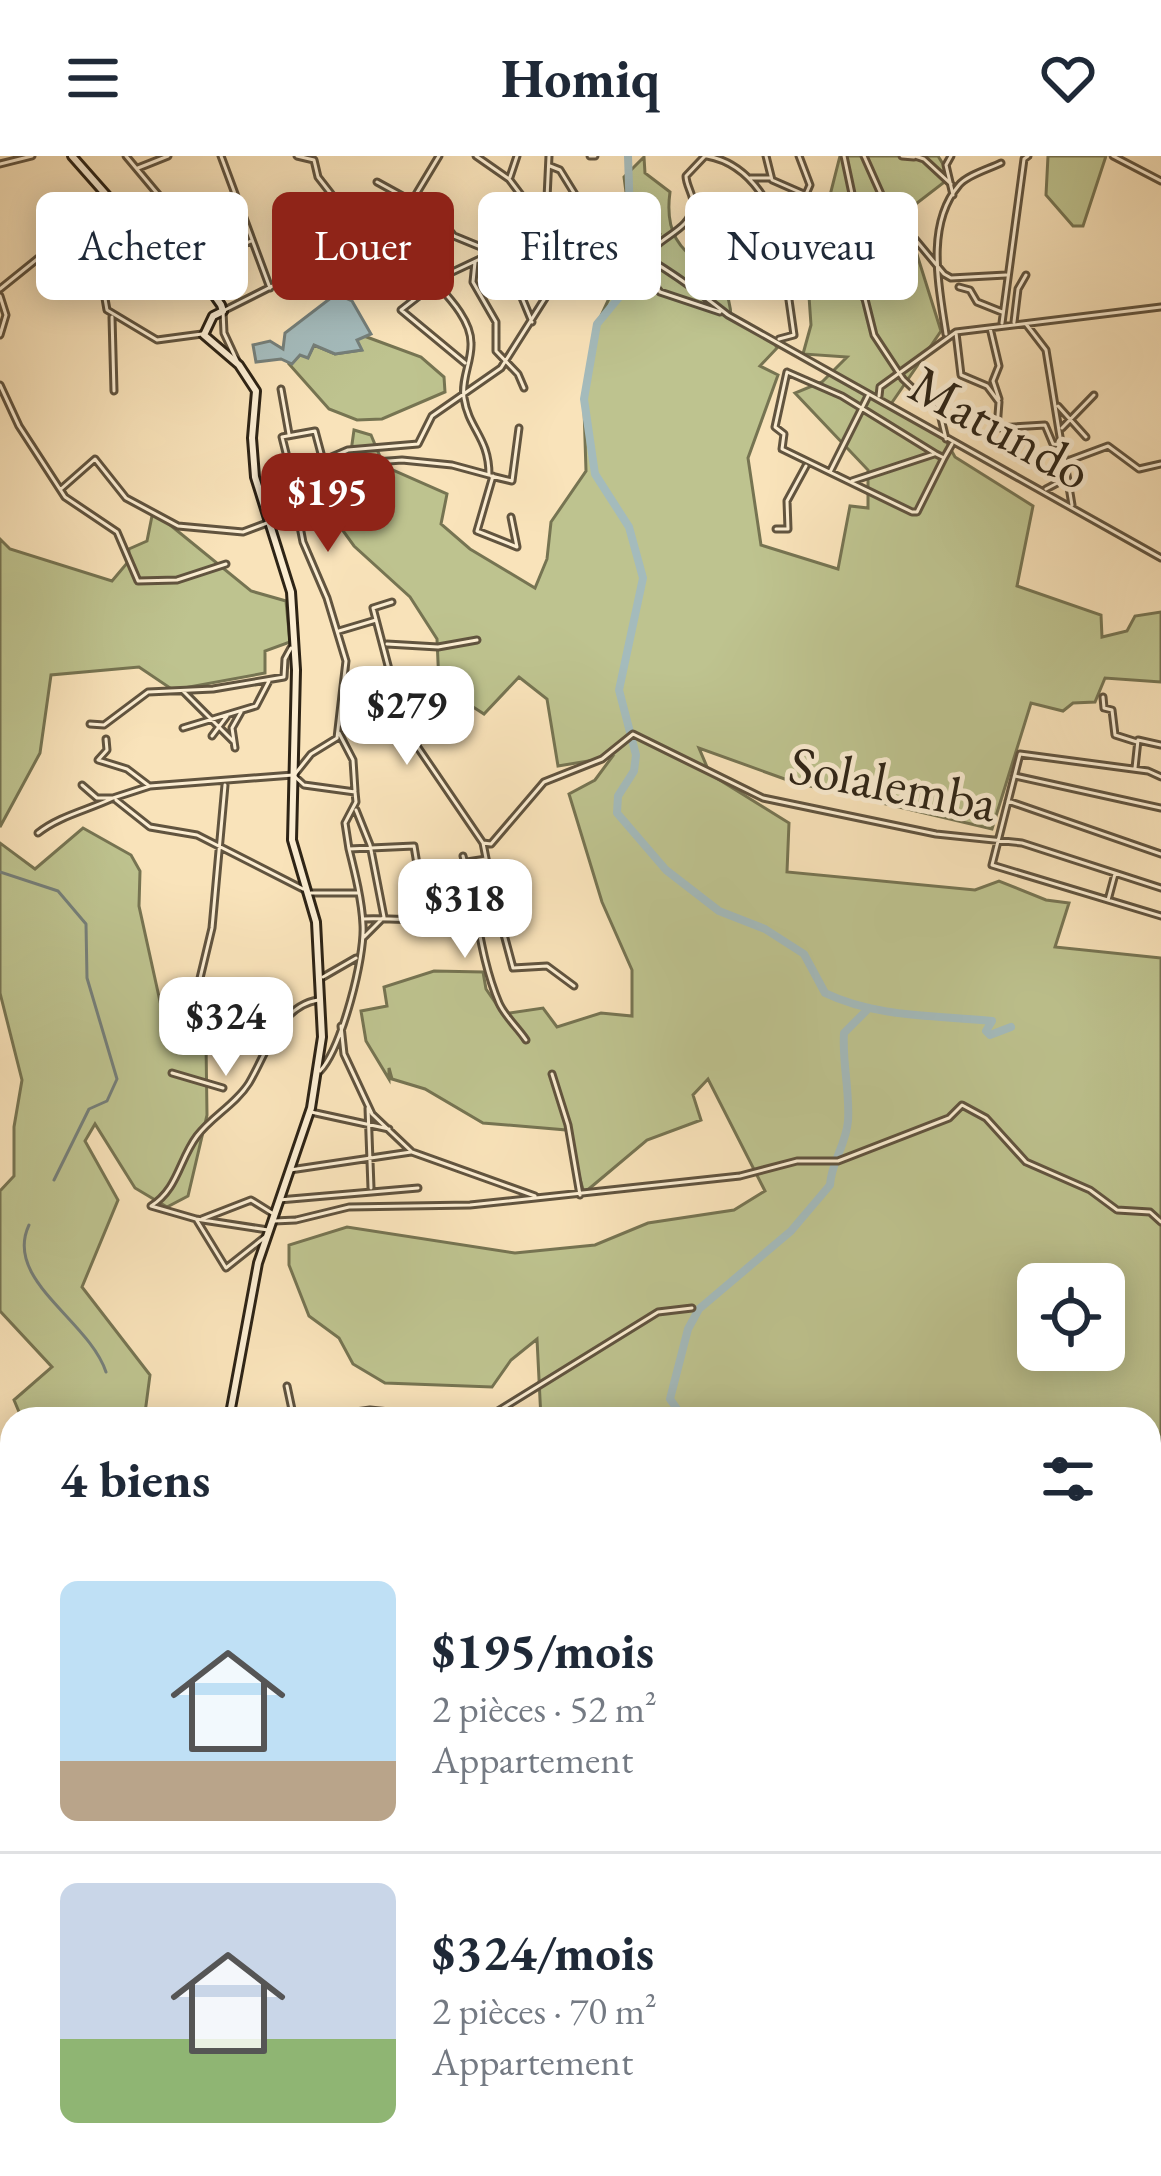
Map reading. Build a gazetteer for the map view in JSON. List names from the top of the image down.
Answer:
{
  "streets": {
    "street": ["Matundo", "Solalemba"]
  },
  "page": {
    "header": "Homiq",
    "chip": [
      "Acheter",
      "Louer",
      "Filtres",
      "Nouveau"
    ],
    "price": [
      "$195",
      "$279",
      "$318",
      "$324"
    ],
    "heading": "4 biens",
    "list": [
      {
        "name": "$195/mois",
        "note": "2 pièces · 52 m² · Appartement"
      },
      {
        "name": "$324/mois",
        "note": "2 pièces · 70 m² · Appartement"
      }
    ]
  }
}
